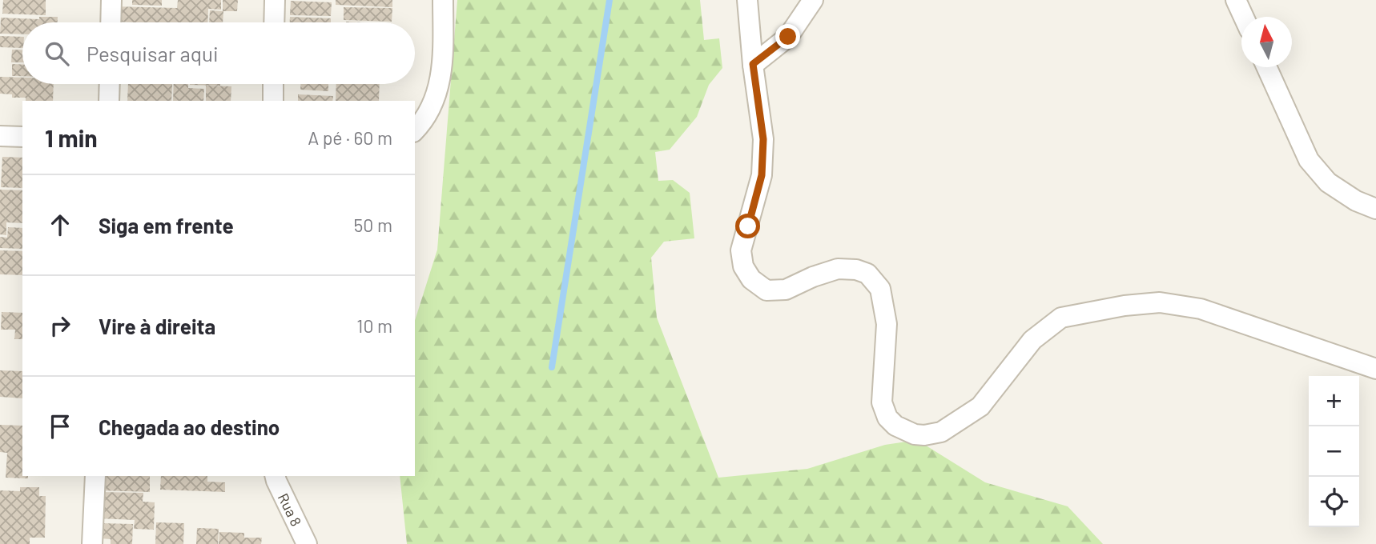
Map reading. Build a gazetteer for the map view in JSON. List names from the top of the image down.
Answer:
{
  "streets": {
    "street": ["Rua 8"]
  },
  "north": "top",
  "page": {
    "search": "Pesquisar aqui",
    "heading": ["1 min", "A pé · 60 m"],
    "list": [
      ["Siga em frente", "50 m"],
      ["Vire à direita", "10 m"],
      "Chegada ao destino"
    ],
    "map_buttons": ["+", "−"]
  }
}
